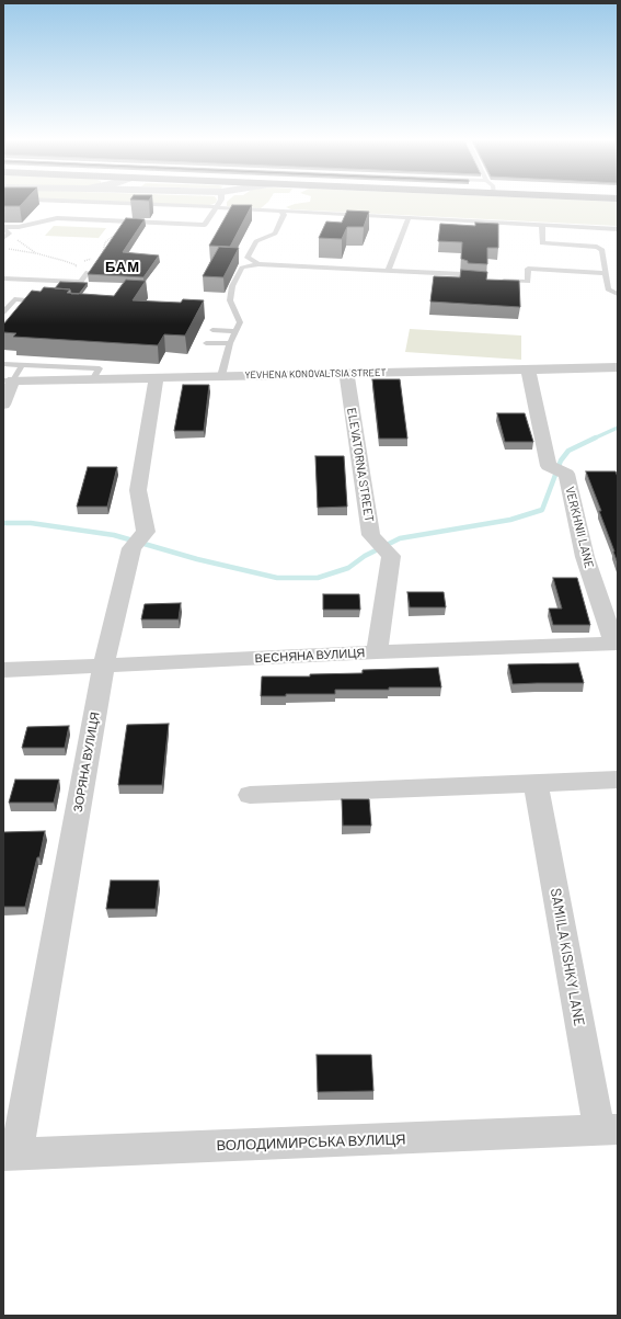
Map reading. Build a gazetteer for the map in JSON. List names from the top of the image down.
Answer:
{
  "streets": {
    "street": [
      "YEVHENA KONOVALTSIA STREET",
      "ELEVATORNA STREET",
      "VERKHNII LANE",
      "ВЕСНЯНА ВУЛИЦЯ",
      "ЗОРЯНА ВУЛИЦЯ",
      "SAMIILA KISHKY LANE",
      "ВОЛОДИМИРСЬКА ВУЛИЦЯ"
    ]
  },
  "crossings": [
    ["YEVHENA KONOVALTSIA STREET", "ELEVATORNA STREET"],
    ["YEVHENA KONOVALTSIA STREET", "VERKHNII LANE"],
    ["YEVHENA KONOVALTSIA STREET", "ЗОРЯНА ВУЛИЦЯ"],
    ["ELEVATORNA STREET", "ВЕСНЯНА ВУЛИЦЯ"],
    ["VERKHNII LANE", "ВЕСНЯНА ВУЛИЦЯ"],
    ["ВЕСНЯНА ВУЛИЦЯ", "ЗОРЯНА ВУЛИЦЯ"],
    ["ЗОРЯНА ВУЛИЦЯ", "ВОЛОДИМИРСЬКА ВУЛИЦЯ"],
    ["SAMIILA KISHKY LANE", "ВОЛОДИМИРСЬКА ВУЛИЦЯ"]
  ],
  "districts": ["БАМ"]
}
